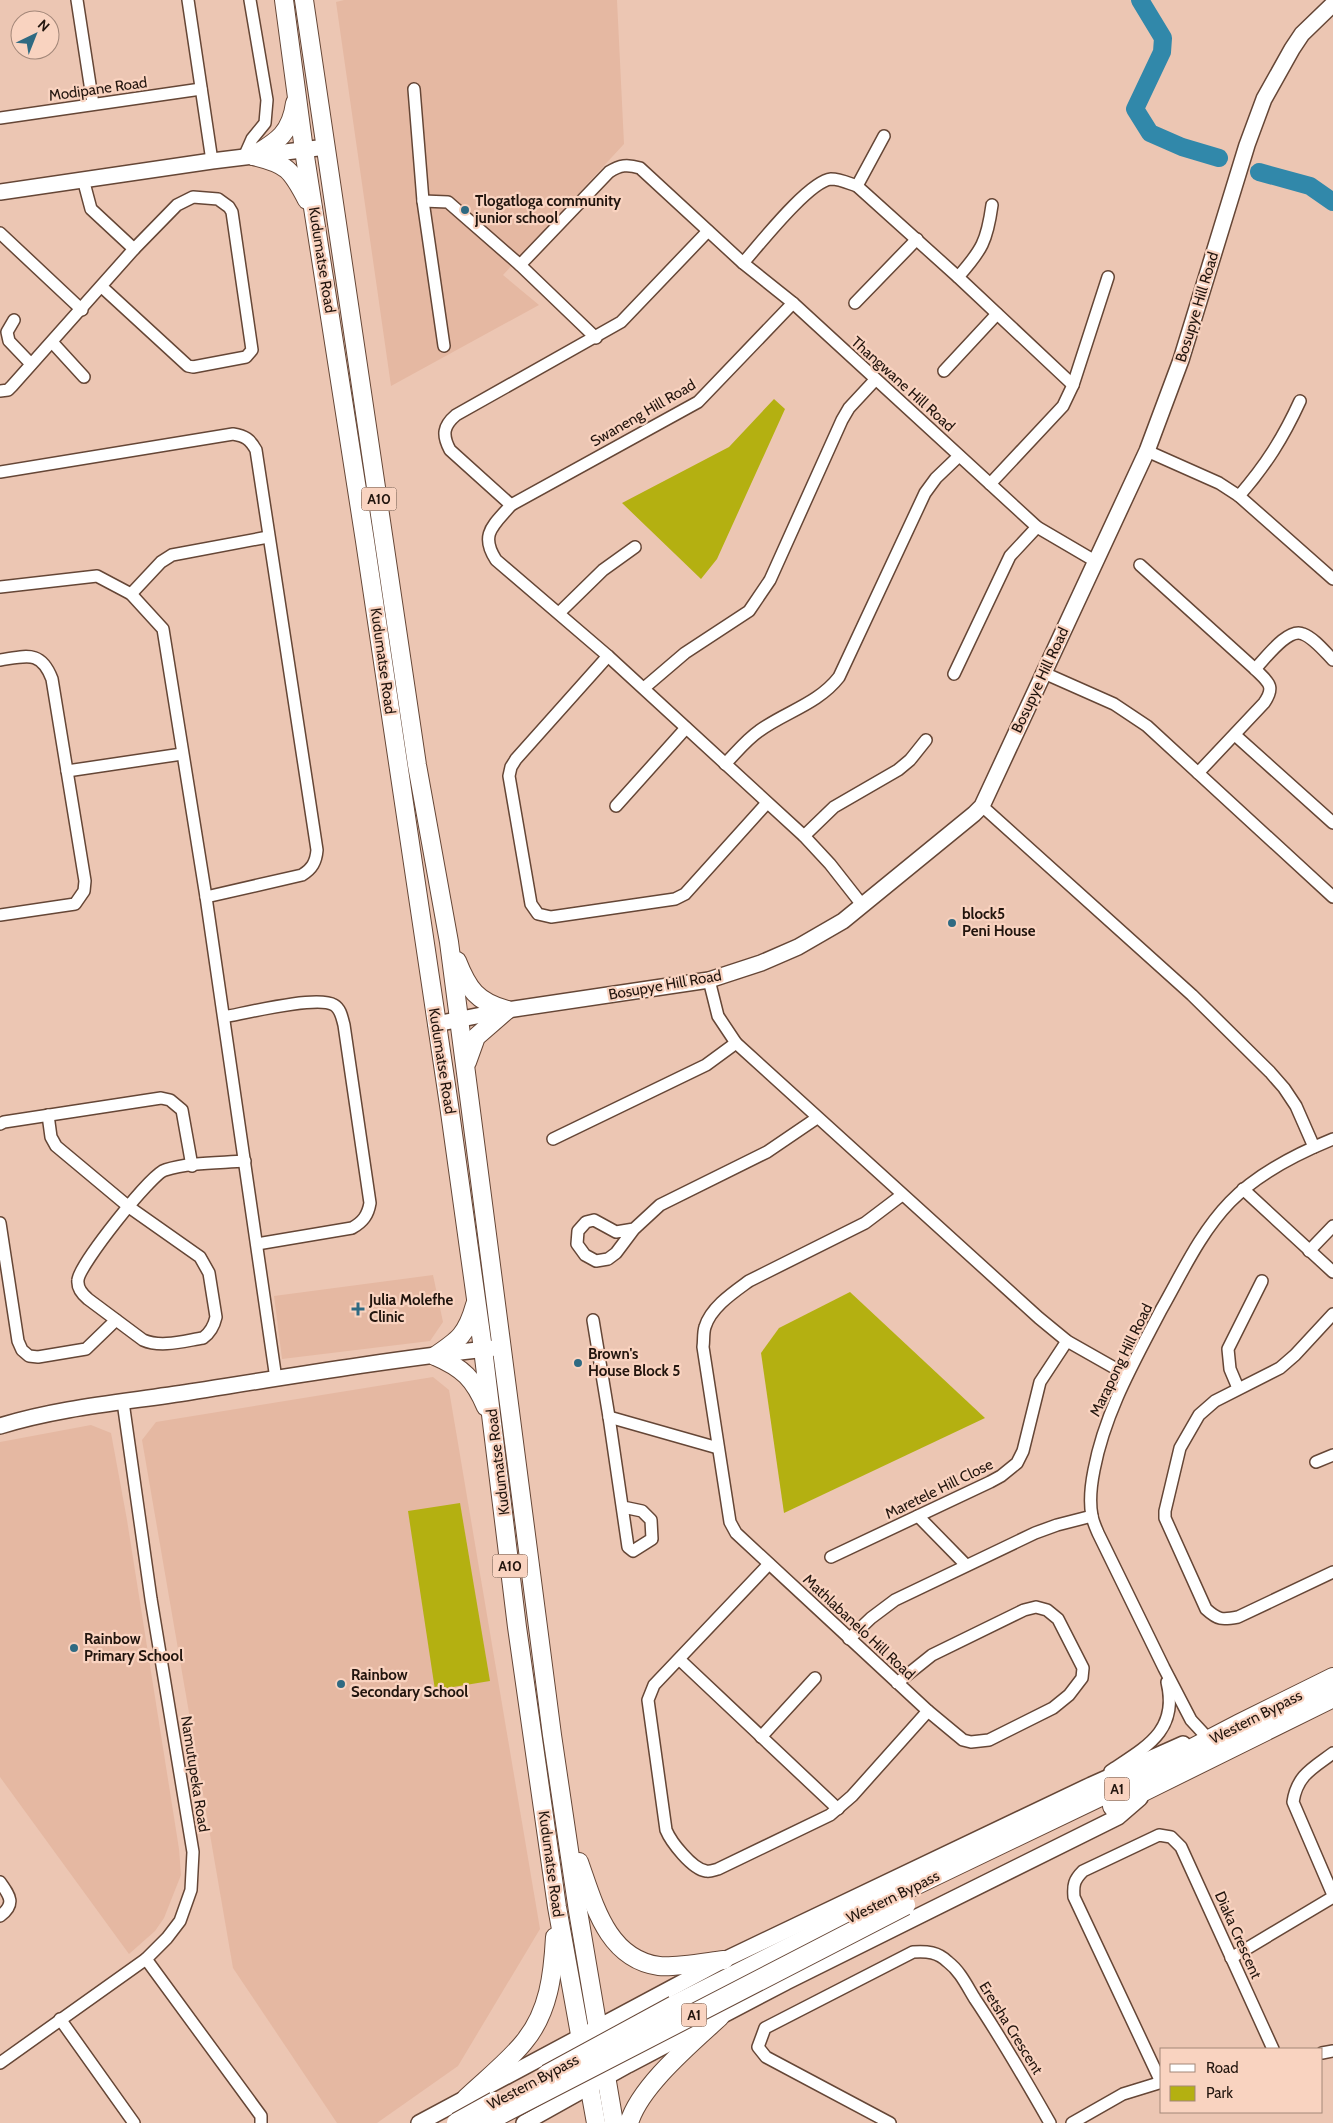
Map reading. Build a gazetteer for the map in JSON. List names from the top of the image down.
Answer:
{
  "streets": {
    "highway": ["Western Bypass", "A1"],
    "main road": ["Kudumatse Road", "A10"],
    "street": [
      "Modipane Road",
      "Bosupye Hill Road",
      "Thangwane Hill Road",
      "Swaneng Hill Road",
      "Marapong Hill Road",
      "Maretele Hill Close",
      "Mathlabanelo Hill Road",
      "Namutupeka Road",
      "Diaka Crescent",
      "Eretsha Crescent"
    ]
  },
  "crossings": [
    ["Kudumatse Road", "Bosupye Hill Road"],
    ["Bosupye Hill Road", "Thangwane Hill Road"],
    ["Thangwane Hill Road", "Swaneng Hill Road"]
  ],
  "places": {
    "other": [
      "Tlogatloga community junior school",
      "block5 Peni House",
      "Brown's House Block 5",
      "Rainbow Primary School",
      "Rainbow Secondary School"
    ],
    "health": ["Julia Molefhe Clinic"]
  },
  "legend": ["Road", "Park"],
  "north": "top right"
}
